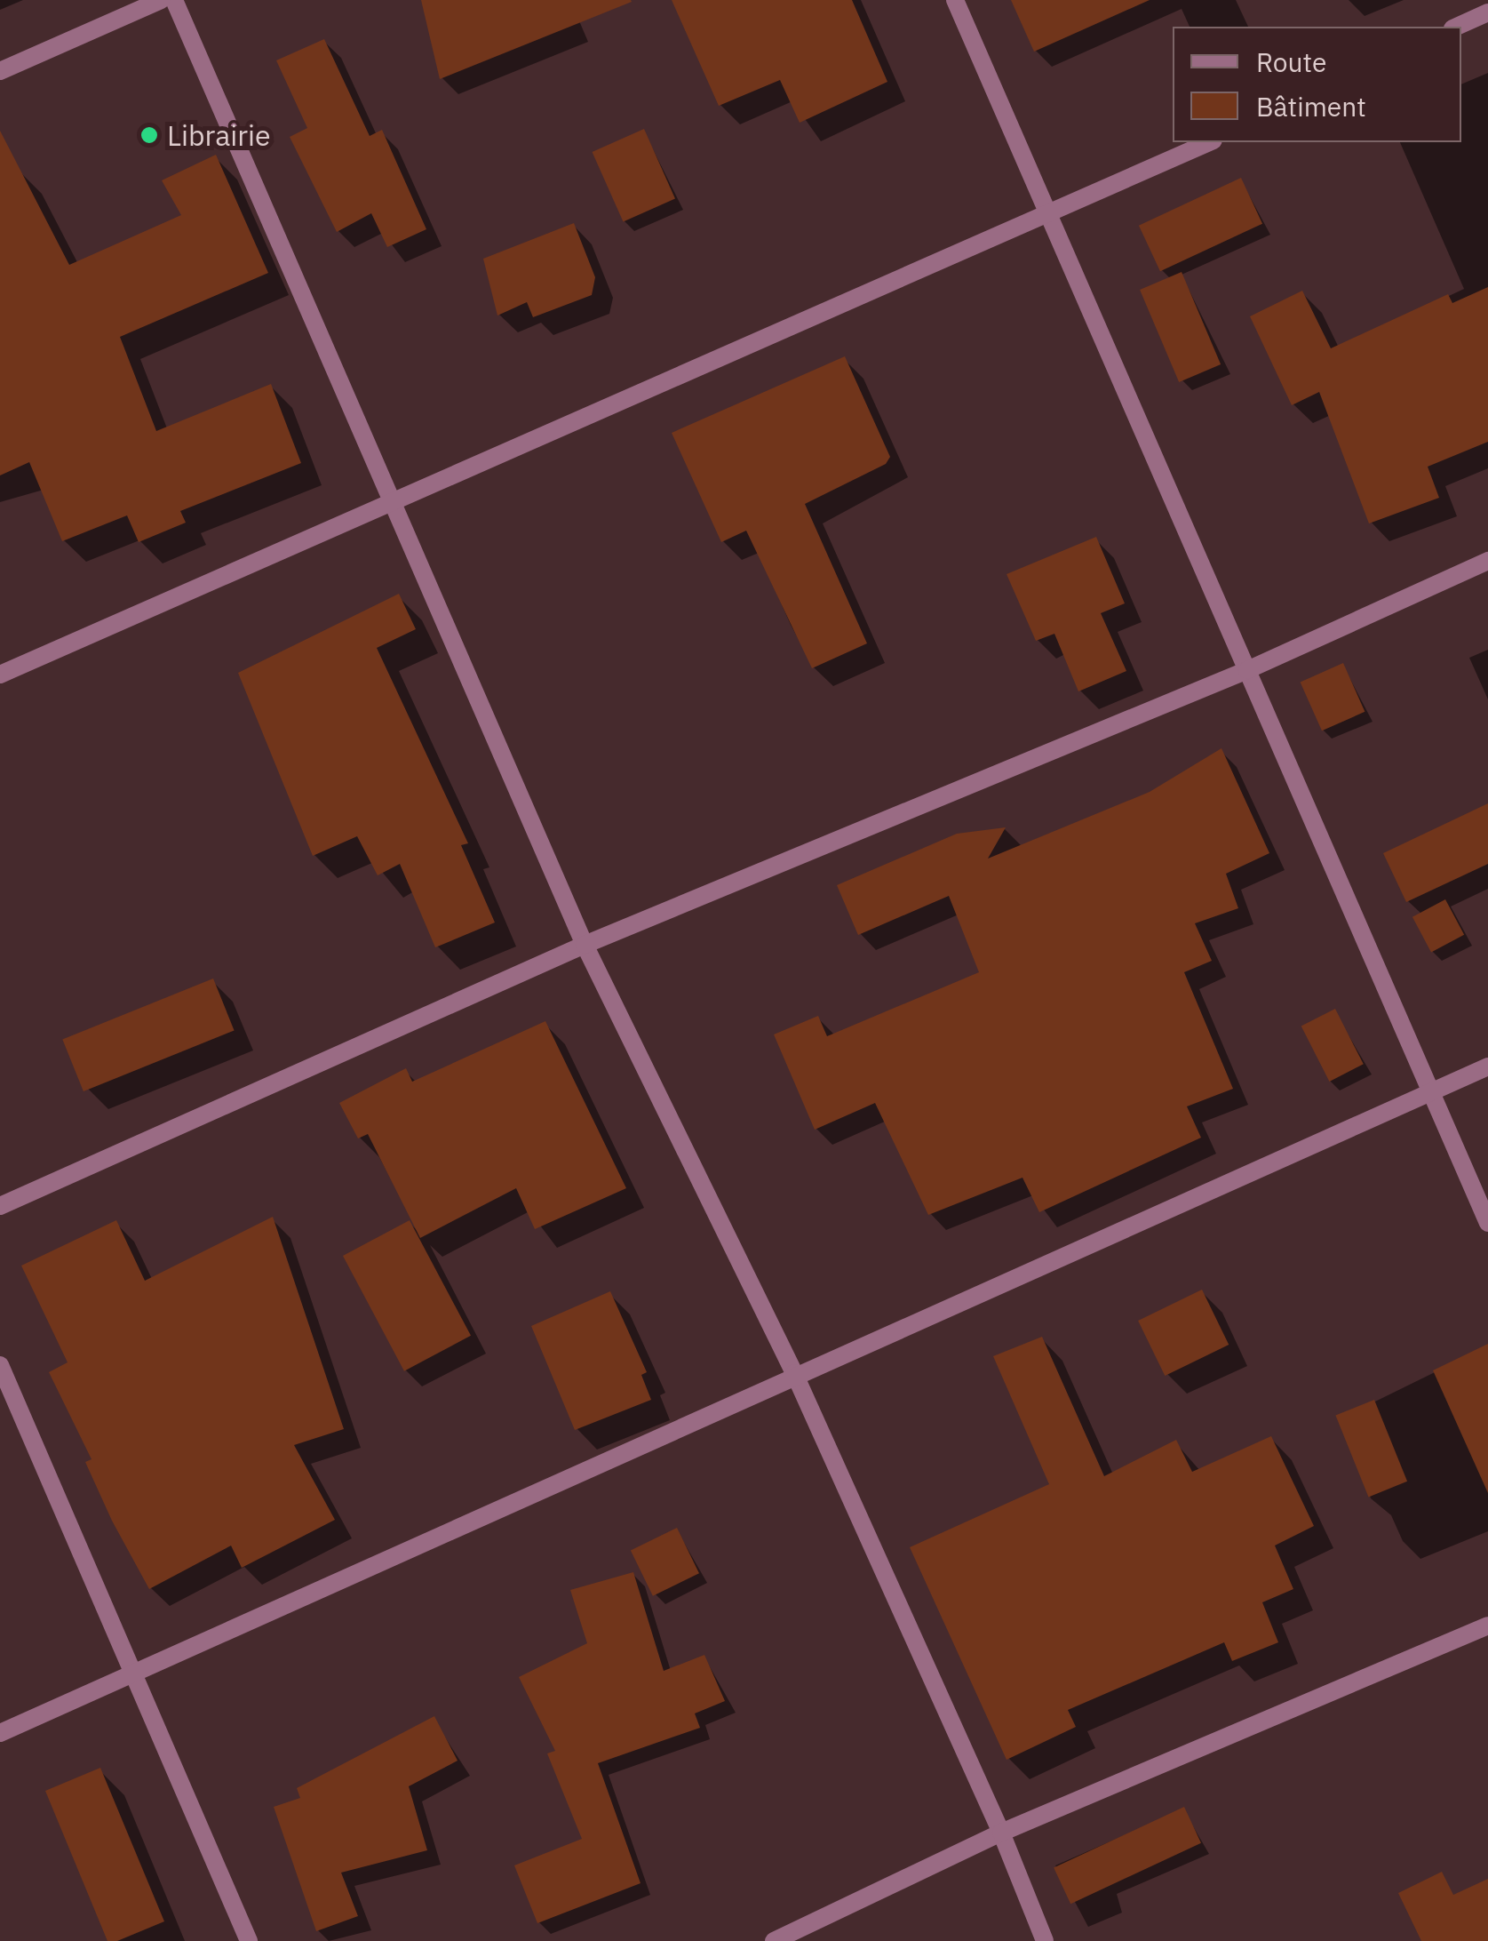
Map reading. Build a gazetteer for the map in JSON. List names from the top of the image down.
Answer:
{
  "places": ["Librairie"],
  "legend": ["Route", "Bâtiment"]
}
